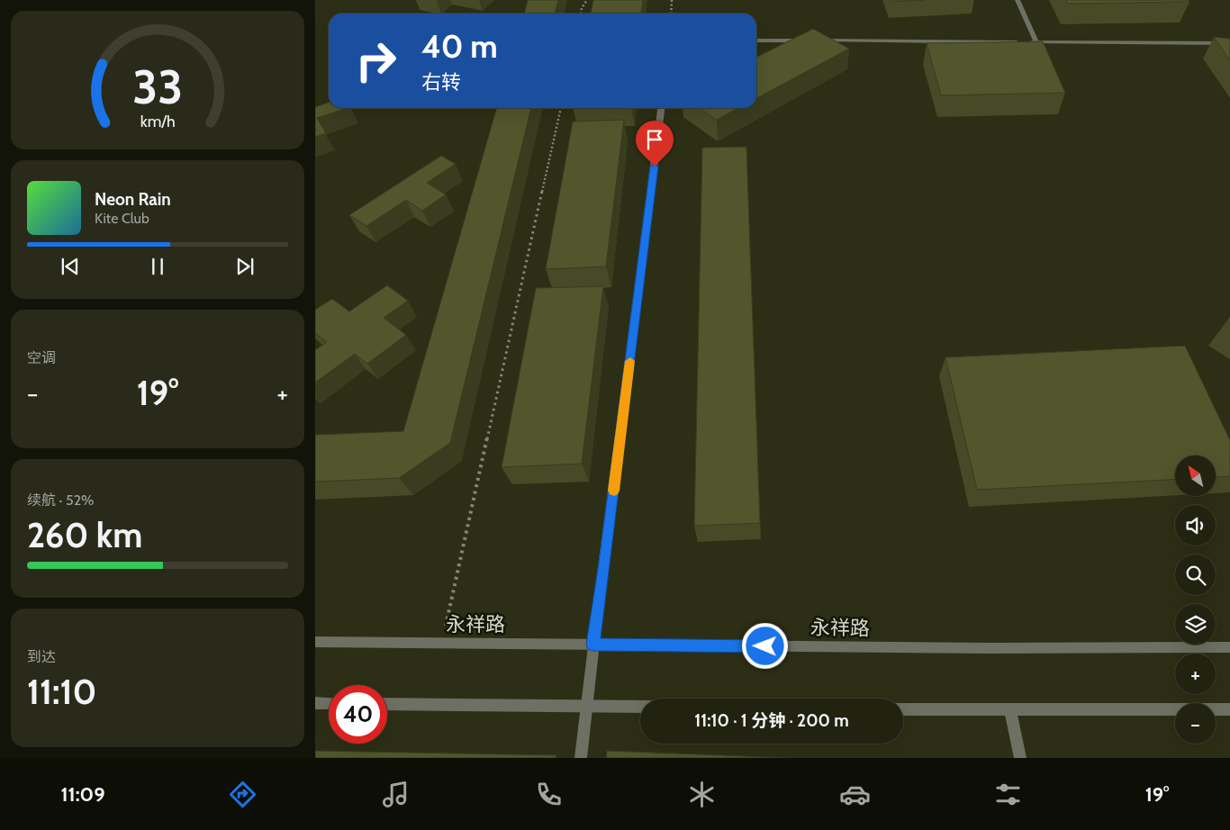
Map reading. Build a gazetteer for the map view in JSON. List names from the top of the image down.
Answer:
{
  "streets": {
    "street": ["永祥路"]
  },
  "north": "top left",
  "page": {
    "turn": ["40 m", "右转"],
    "song": ["Neon Rain", "Kite Club"],
    "tile": [
      "空调",
      ["续航 · 52%", "260 km"],
      ["到达", "11:10"]
    ],
    "heat": ["−", "19°", "+"],
    "map_buttons": ["+", "−"],
    "limit": "40",
    "trip": "11:10 · 1 分钟 · 200 m",
    "tabs": ["11:09", "19°"],
    "gauge": ["33", "km/h"]
  }
}
